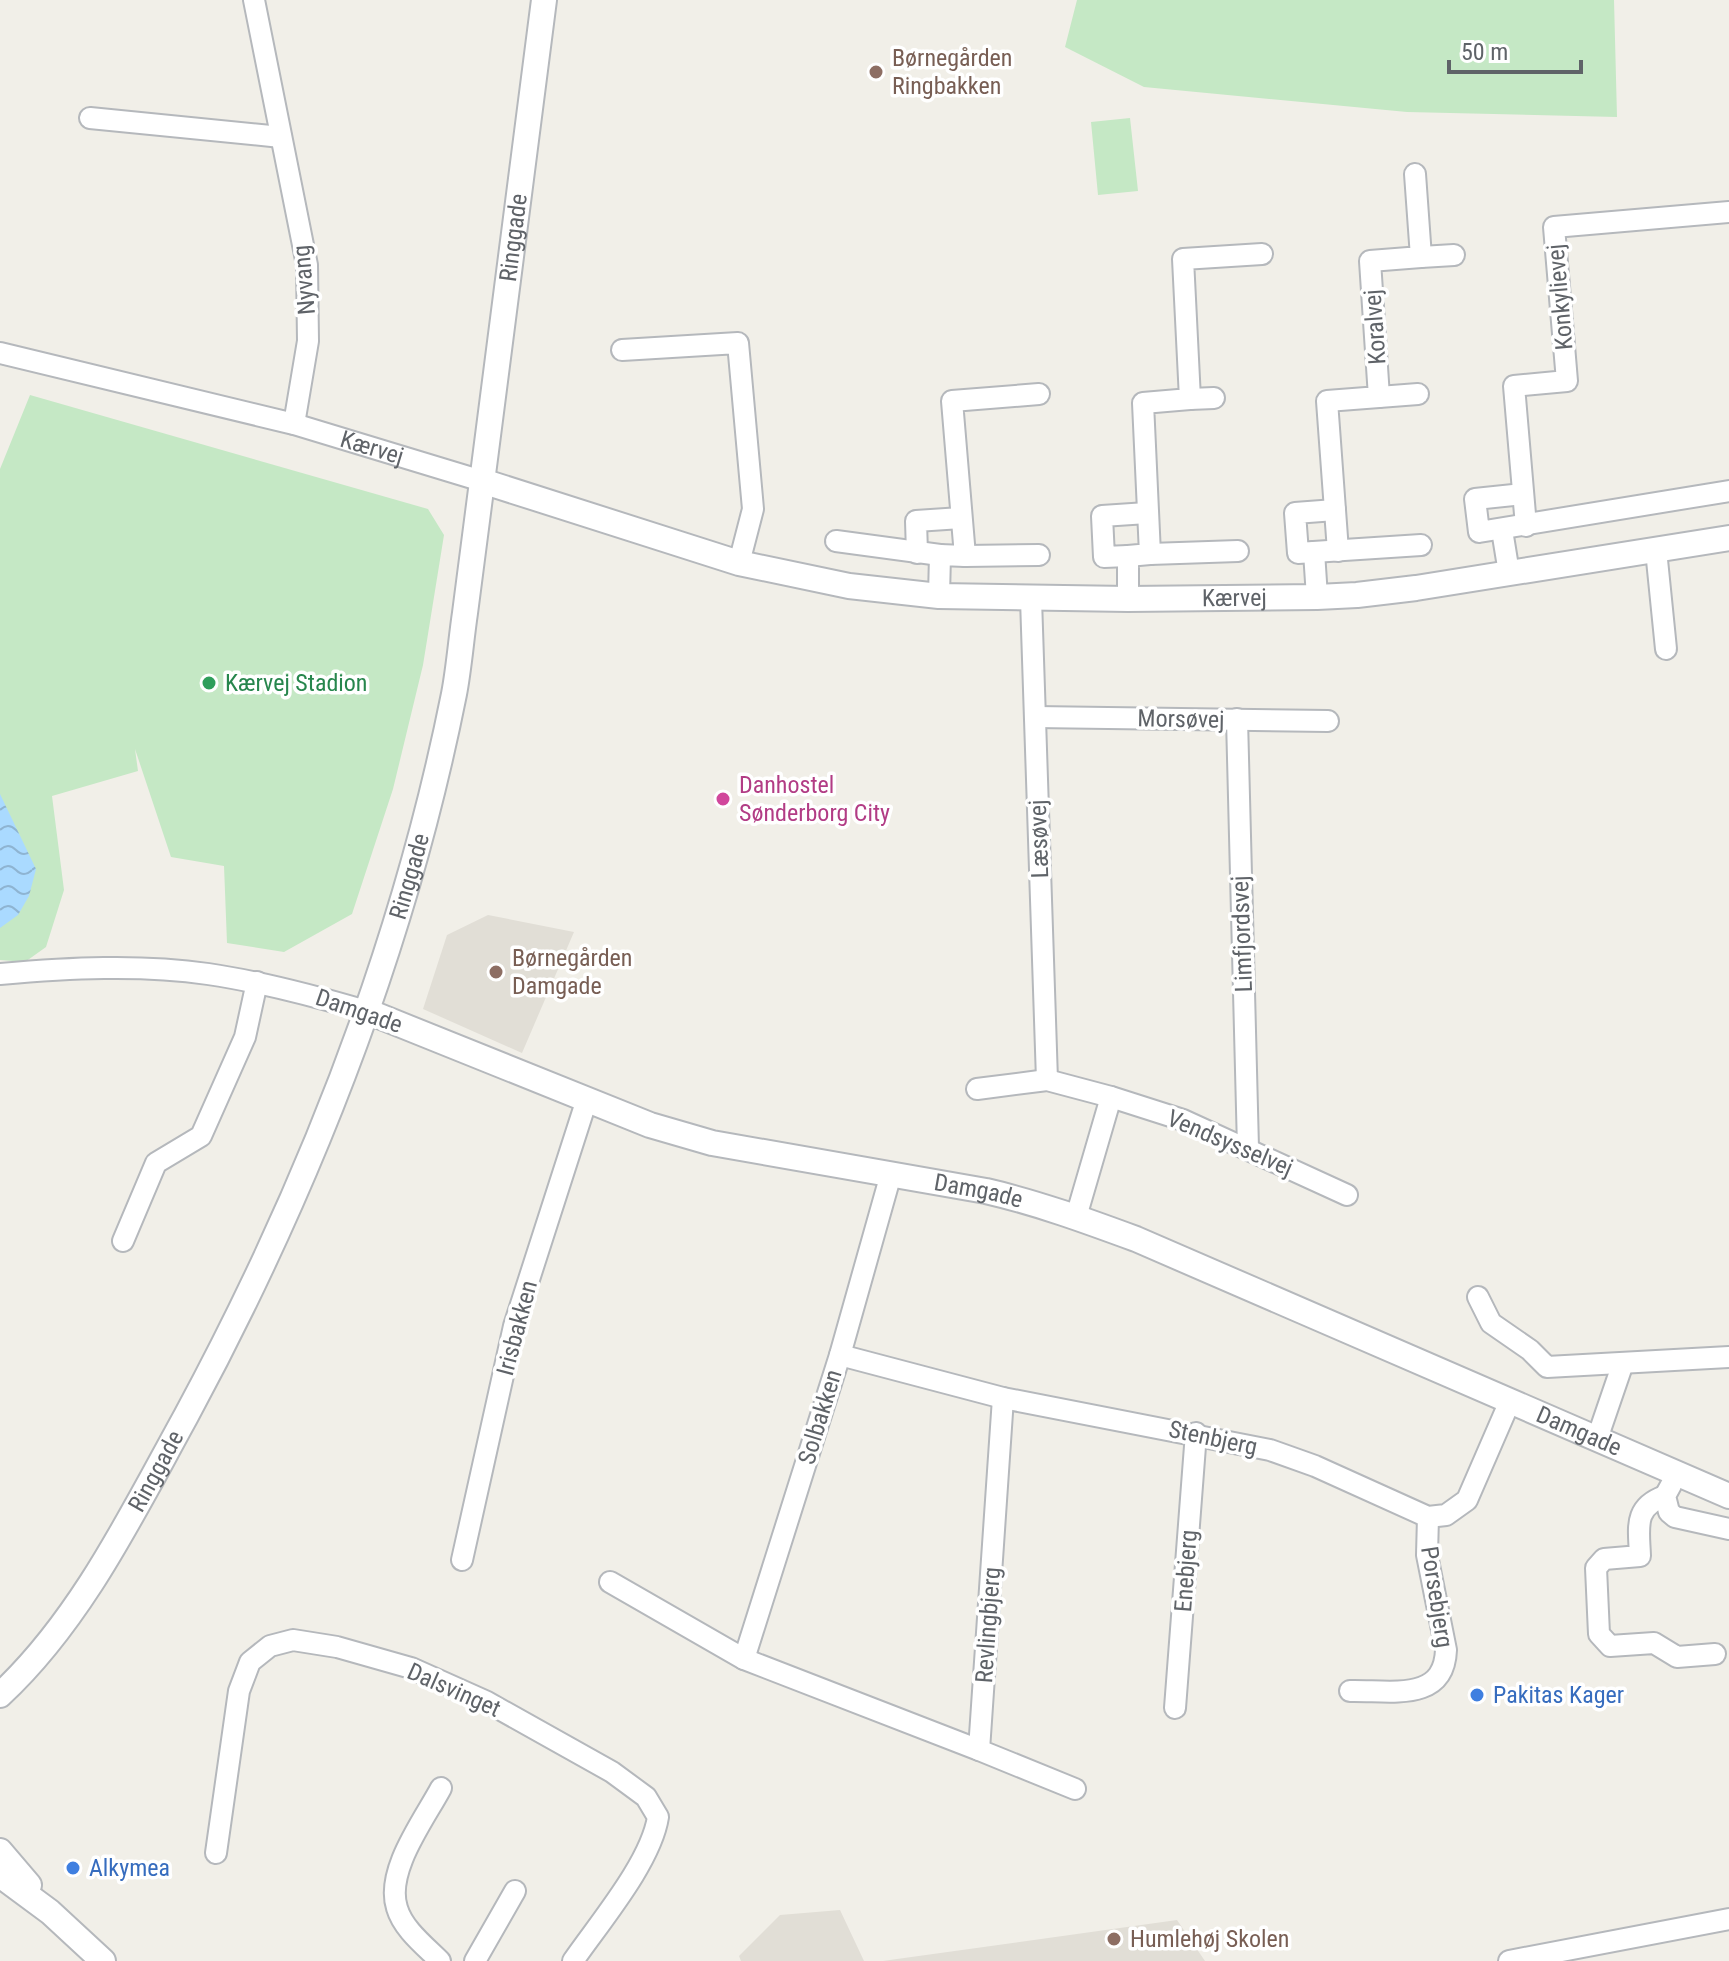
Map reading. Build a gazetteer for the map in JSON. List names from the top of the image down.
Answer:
{
  "streets": {
    "street": [
      "Ringgade",
      "Nyvang",
      "Konkylievej",
      "Koralvej",
      "Kærvej",
      "Morsøvej",
      "Læsøvej",
      "Limfjordsvej",
      "Damgade",
      "Vendsysselvej",
      "Irisbakken",
      "Solbakken",
      "Stenbjerg",
      "Enebjerg",
      "Porsebjerg",
      "Revlingbjerg",
      "Dalsvinget"
    ]
  },
  "crossings": [
    ["Ringgade", "Kærvej"],
    ["Ringgade", "Damgade"],
    ["Nyvang", "Kærvej"],
    ["Kærvej", "Læsøvej"],
    ["Morsøvej", "Læsøvej"],
    ["Morsøvej", "Limfjordsvej"],
    ["Læsøvej", "Vendsysselvej"],
    ["Limfjordsvej", "Vendsysselvej"],
    ["Damgade", "Irisbakken"],
    ["Damgade", "Solbakken"],
    ["Solbakken", "Stenbjerg"],
    ["Stenbjerg", "Enebjerg"],
    ["Stenbjerg", "Porsebjerg"],
    ["Stenbjerg", "Revlingbjerg"]
  ],
  "places": [
    "Børnegården Ringbakken",
    "Kærvej Stadion",
    "Danhostel Sønderborg City",
    "Børnegården Damgade",
    "Pakitas Kager",
    "Alkymea",
    "Humlehøj Skolen"
  ],
  "scale_bar": "50 m"
}
